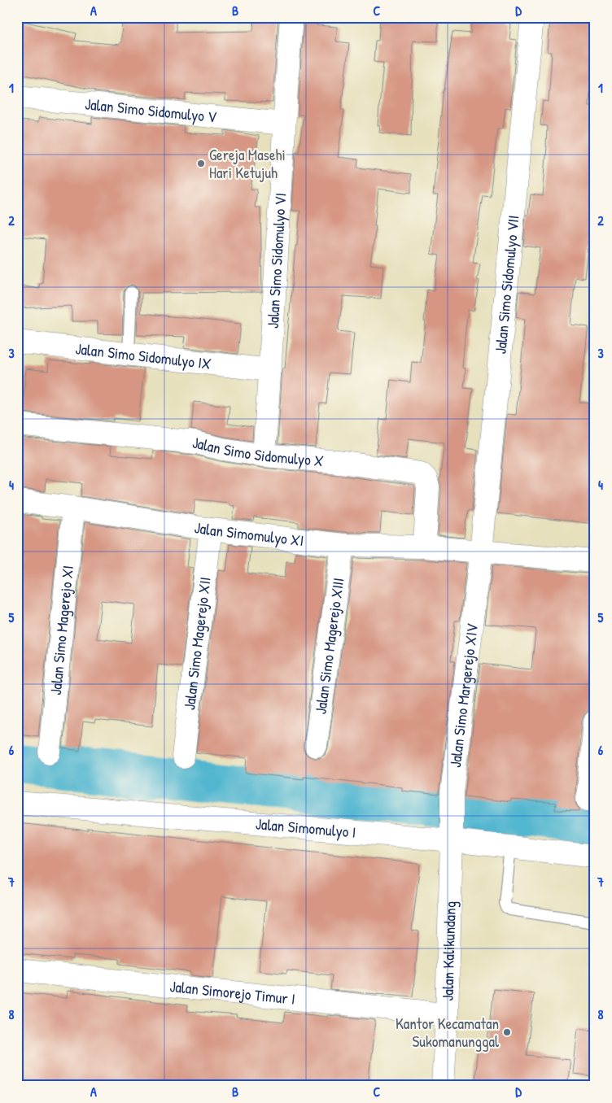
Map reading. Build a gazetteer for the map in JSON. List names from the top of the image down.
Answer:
{
  "streets": {
    "street": [
      "Jalan Simo Sidomulyo V",
      "Jalan Simo Sidomulyo VI",
      "Jalan Simo Sidomulyo VII",
      "Jalan Simo Sidomulyo IX",
      "Jalan Simo Sidomulyo X",
      "Jalan Simomulyo XI",
      "Jalan Simo Magerejo XI",
      "Jalan Simo Magerejo XII",
      "Jalan Simo Magerejo XIII",
      "Jalan Simo Margerejo XIV",
      "Jalan Simomulyo I",
      "Jalan Kalikundang",
      "Jalan Simorejo Timur I"
    ]
  },
  "crossings": [
    ["Jalan Simo Sidomulyo V", "Jalan Simo Sidomulyo VI"],
    ["Jalan Simo Sidomulyo VI", "Jalan Simo Sidomulyo IX"],
    ["Jalan Simo Sidomulyo VI", "Jalan Simo Sidomulyo X"],
    ["Jalan Simo Sidomulyo VII", "Jalan Simomulyo XI"],
    ["Jalan Simo Sidomulyo VII", "Jalan Simo Margerejo XIV"],
    ["Jalan Simo Sidomulyo X", "Jalan Simomulyo XI"],
    ["Jalan Simomulyo XI", "Jalan Simo Magerejo XI"],
    ["Jalan Simomulyo XI", "Jalan Simo Magerejo XII"],
    ["Jalan Simomulyo XI", "Jalan Simo Magerejo XIII"],
    ["Jalan Simomulyo XI", "Jalan Simo Margerejo XIV"],
    ["Jalan Simo Margerejo XIV", "Jalan Simomulyo I"],
    ["Jalan Simo Margerejo XIV", "Jalan Kalikundang"],
    ["Jalan Simomulyo I", "Jalan Kalikundang"],
    ["Jalan Kalikundang", "Jalan Simorejo Timur I"]
  ],
  "places": ["Gereja Masehi Hari Ketujuh", "Kantor Kecamatan Sukomanunggal"],
  "grid": {
    "columns": [
      "A",
      "B",
      "C",
      "D"
    ],
    "rows": [
      "1",
      "2",
      "3",
      "4",
      "5",
      "6",
      "7",
      "8"
    ]
  }
}
